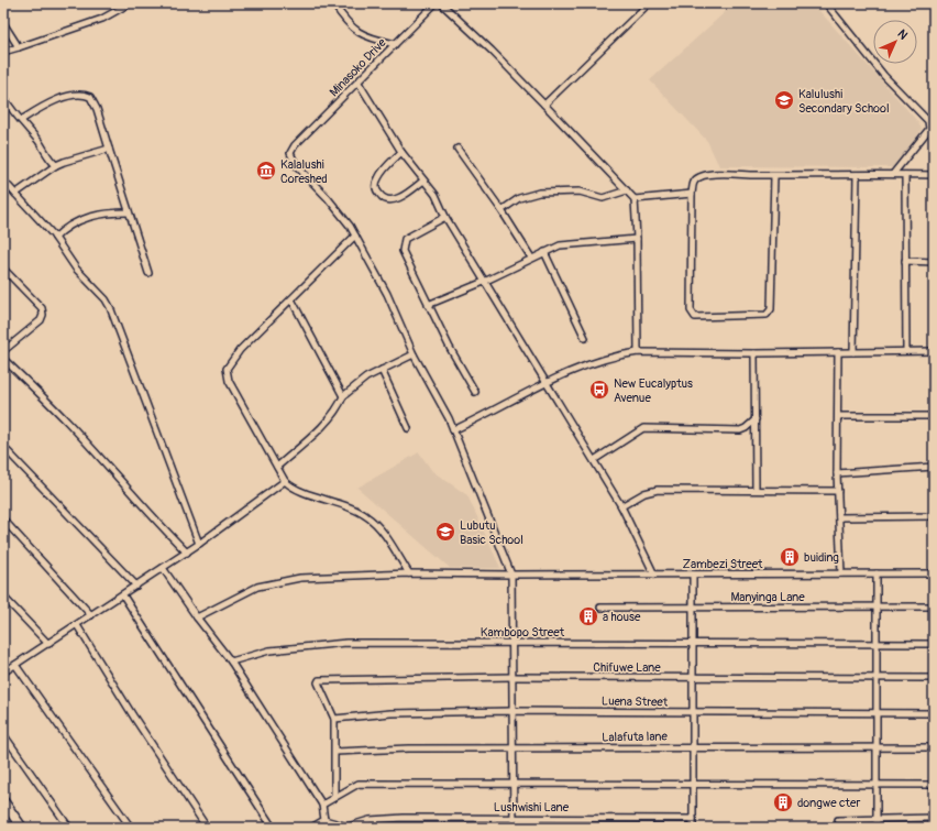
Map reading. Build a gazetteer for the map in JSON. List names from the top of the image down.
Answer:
{
  "streets": {
    "street": [
      "Minasoko Drive",
      "Zambezi Street",
      "Manyinga Lane",
      "Kambopo Street",
      "Chifuwe Lane",
      "Luena Street",
      "Lalafuta lane",
      "Lushwishi Lane"
    ]
  },
  "crossings": [
    ["Chifuwe Lane", "Luena Street"]
  ],
  "places": {
    "school or university": ["Kalulushi Secondary School", "Lubutu Basic School"],
    "museum": ["Kalalushi Coreshed"],
    "bus stop": ["New Eucalyptus Avenue"],
    "building": ["buiding", "a house", "dongwe cter"]
  },
  "north": "top right"
}
